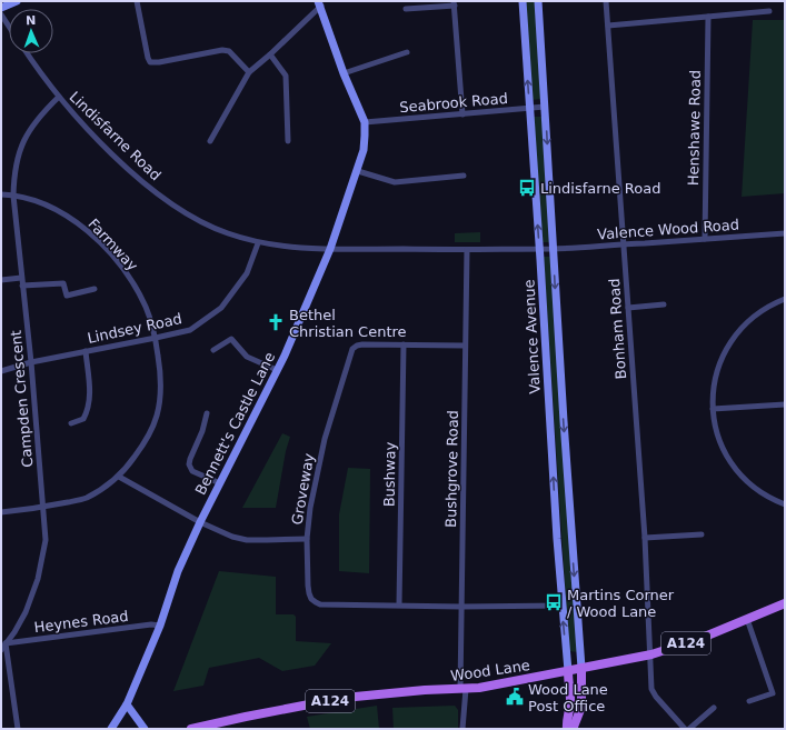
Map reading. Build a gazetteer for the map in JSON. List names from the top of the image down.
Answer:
{
  "streets": {
    "main road": ["A124", "Wood Lane"],
    "street": [
      "Seabrook Road",
      "Henshawe Road",
      "Lindisfarne Road",
      "Valence Wood Road",
      "Farmway",
      "Lindsey Road",
      "Bonham Road",
      "Valence Avenue",
      "Campden Crescent",
      "Bennett's Castle Lane",
      "Bushgrove Road",
      "Bushway",
      "Groveway",
      "Heynes Road"
    ]
  },
  "crossings": [
    ["Seabrook Road", "Valence Avenue"],
    ["Seabrook Road", "Bennett's Castle Lane"],
    ["Henshawe Road", "Valence Wood Road"],
    ["Lindisfarne Road", "Valence Wood Road"],
    ["Lindisfarne Road", "Lindsey Road"],
    ["Lindisfarne Road", "Valence Avenue"],
    ["Lindisfarne Road", "Campden Crescent"],
    ["Lindisfarne Road", "Bennett's Castle Lane"],
    ["Lindisfarne Road", "Bushgrove Road"],
    ["Valence Wood Road", "Bonham Road"],
    ["Valence Wood Road", "Valence Avenue"],
    ["Farmway", "Lindsey Road"],
    ["Farmway", "Campden Crescent"],
    ["Lindsey Road", "Campden Crescent"],
    ["Bonham Road", "Wood Lane"],
    ["Valence Avenue", "Groveway"],
    ["Valence Avenue", "Wood Lane"],
    ["Campden Crescent", "Heynes Road"],
    ["Bennett's Castle Lane", "Heynes Road"],
    ["Bushgrove Road", "Groveway"],
    ["Bushgrove Road", "Wood Lane"],
    ["Bushway", "Groveway"]
  ],
  "places": {
    "bus stop": ["Lindisfarne Road", "Martins Corner / Wood Lane"],
    "church": ["Bethel Christian Centre"],
    "public building": ["Wood Lane Post Office"]
  },
  "north": "top"
}
